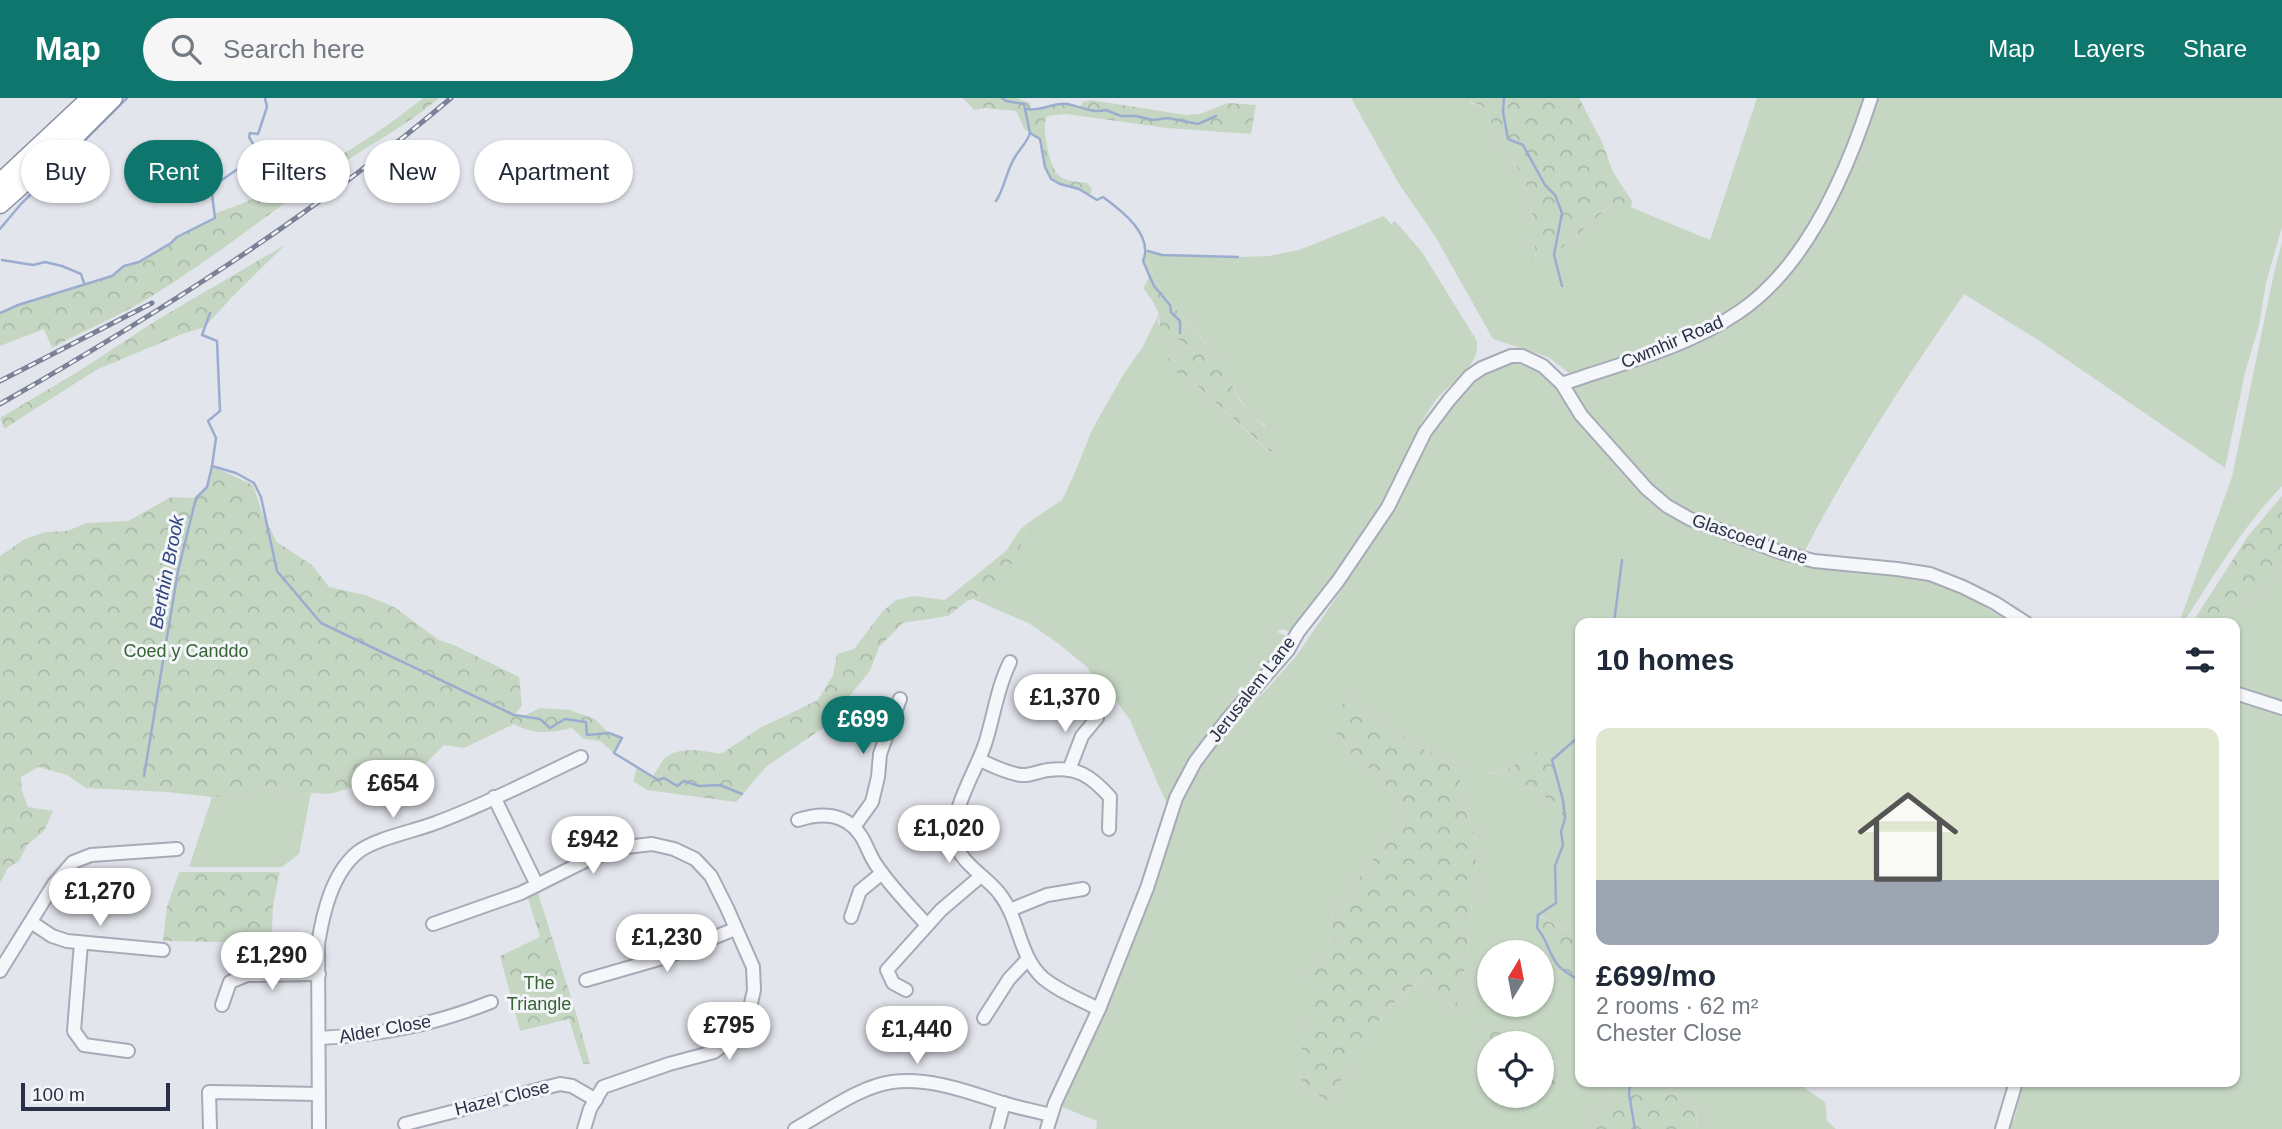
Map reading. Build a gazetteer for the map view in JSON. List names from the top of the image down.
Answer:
{
  "streets": {
    "street": [
      "Cwmhir Road",
      "Glascoed Lane",
      "Jerusalem Lane",
      "Alder Close",
      "Hazel Close"
    ]
  },
  "crossings": [
    ["Cwmhir Road", "Glascoed Lane"],
    ["Cwmhir Road", "Jerusalem Lane"],
    ["Glascoed Lane", "Jerusalem Lane"]
  ],
  "water": ["Berthin Brook"],
  "parks": ["Coed y Canddo", "The Triangle"],
  "scale_bar": "100 m",
  "north": "top",
  "page": {
    "header": "Map",
    "search": "Search here",
    "nav": ["Map", "Layers", "Share"],
    "chip": [
      "Buy",
      "Rent",
      "Filters",
      "New",
      "Apartment"
    ],
    "heading": "10 homes",
    "price": [
      "£1,370",
      "£699",
      "£654",
      "£1,020",
      "£942",
      "£1,270",
      "£1,230",
      "£1,290",
      "£795",
      "£1,440"
    ],
    "list": [
      {
        "name": "£699/mo",
        "note": "2 rooms · 62 m² · Chester Close"
      }
    ],
    "scale": "100 m"
  }
}
